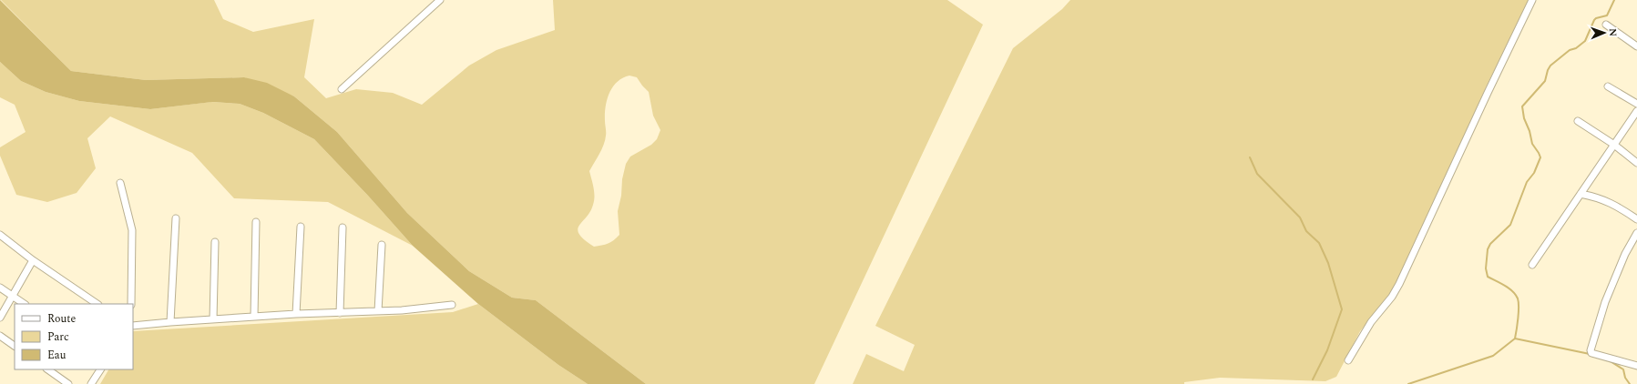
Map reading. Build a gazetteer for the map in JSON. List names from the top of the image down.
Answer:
{
  "legend": ["Route", "Parc", "Eau"],
  "north": "right"
}
